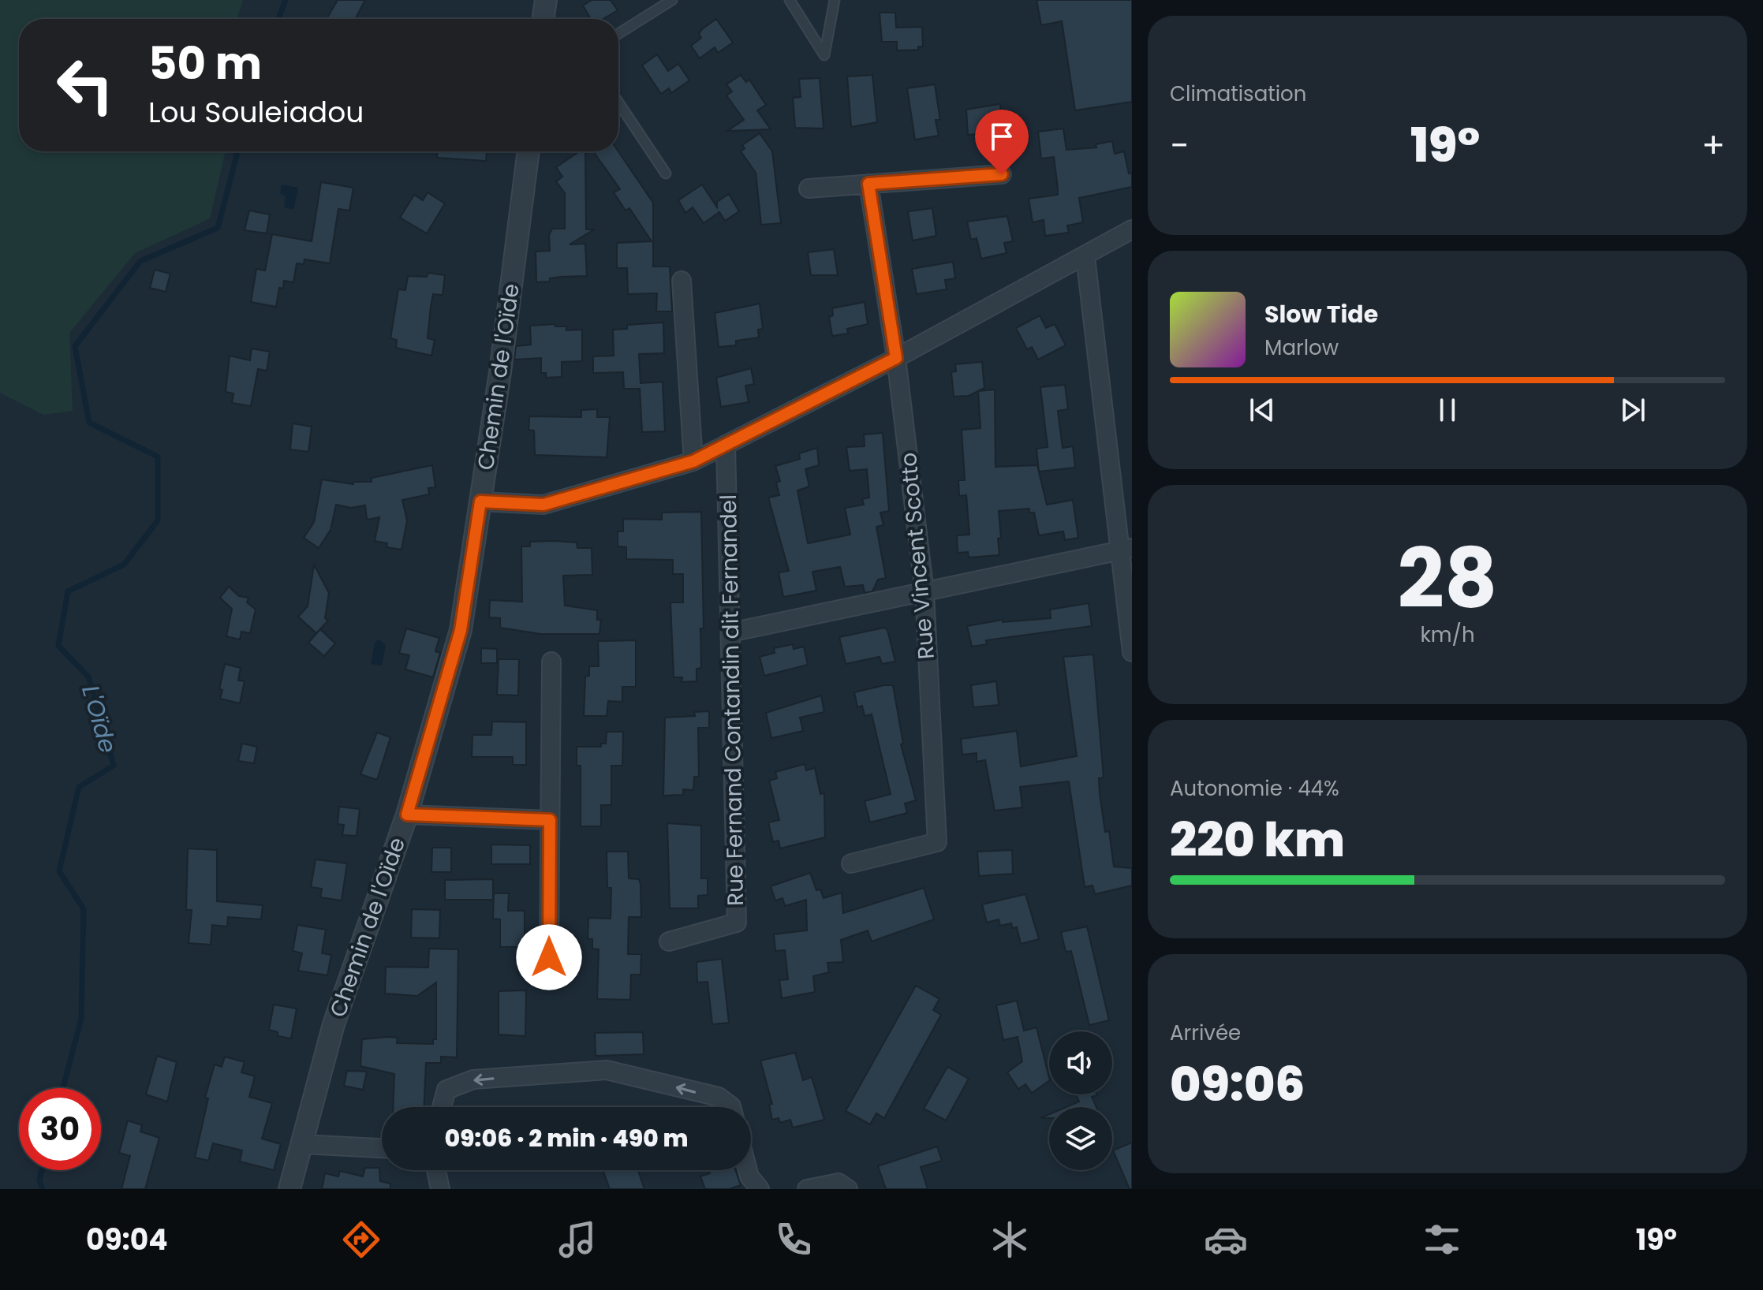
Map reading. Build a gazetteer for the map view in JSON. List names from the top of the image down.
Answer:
{
  "streets": {
    "street": ["Chemin de l'Oïde", "Rue Vincent Scotto", "Rue Fernand Contandin dit Fernandel"]
  },
  "water": ["L'Oïde"],
  "page": {
    "tile": [
      "Climatisation",
      ["28", "km/h"],
      ["Autonomie · 44%", "220 km"],
      ["Arrivée", "09:06"]
    ],
    "turn": ["50 m", "Lou Souleiadou"],
    "heat": ["−", "19°", "+"],
    "song": ["Slow Tide", "Marlow"],
    "limit": "30",
    "trip": "09:06 · 2 min · 490 m",
    "tabs": ["09:04", "19°"]
  }
}
